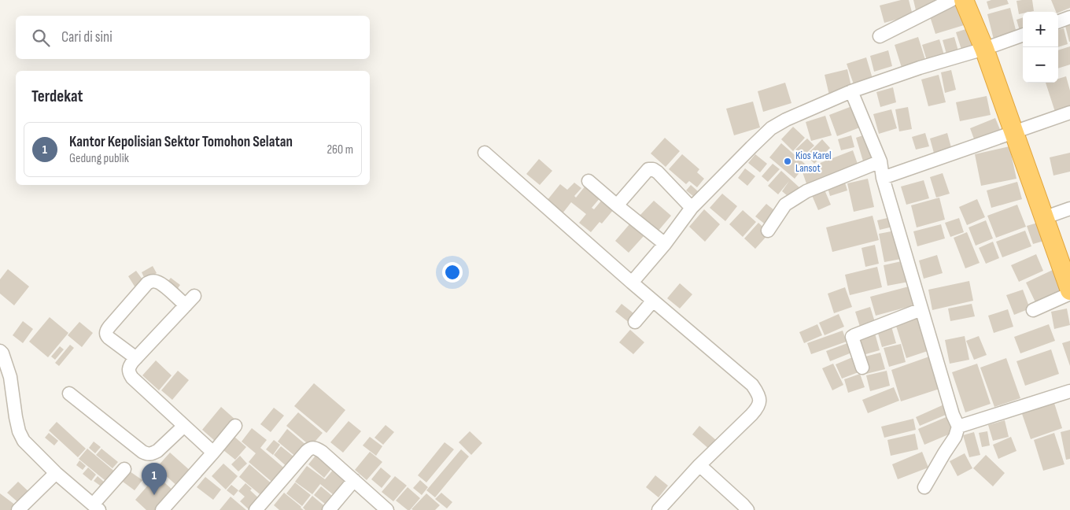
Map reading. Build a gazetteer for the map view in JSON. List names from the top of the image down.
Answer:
{
  "places": ["Kios Karel Lansot"],
  "page": {
    "map_buttons": ["+", "−"],
    "search": "Cari di sini",
    "heading": "Terdekat",
    "list": [
      {
        "mark": "1",
        "name": "Kantor Kepolisian Sektor Tomohon Selatan",
        "note": "Gedung publik",
        "value": "260 m"
      }
    ],
    "pins": "1"
  }
}
